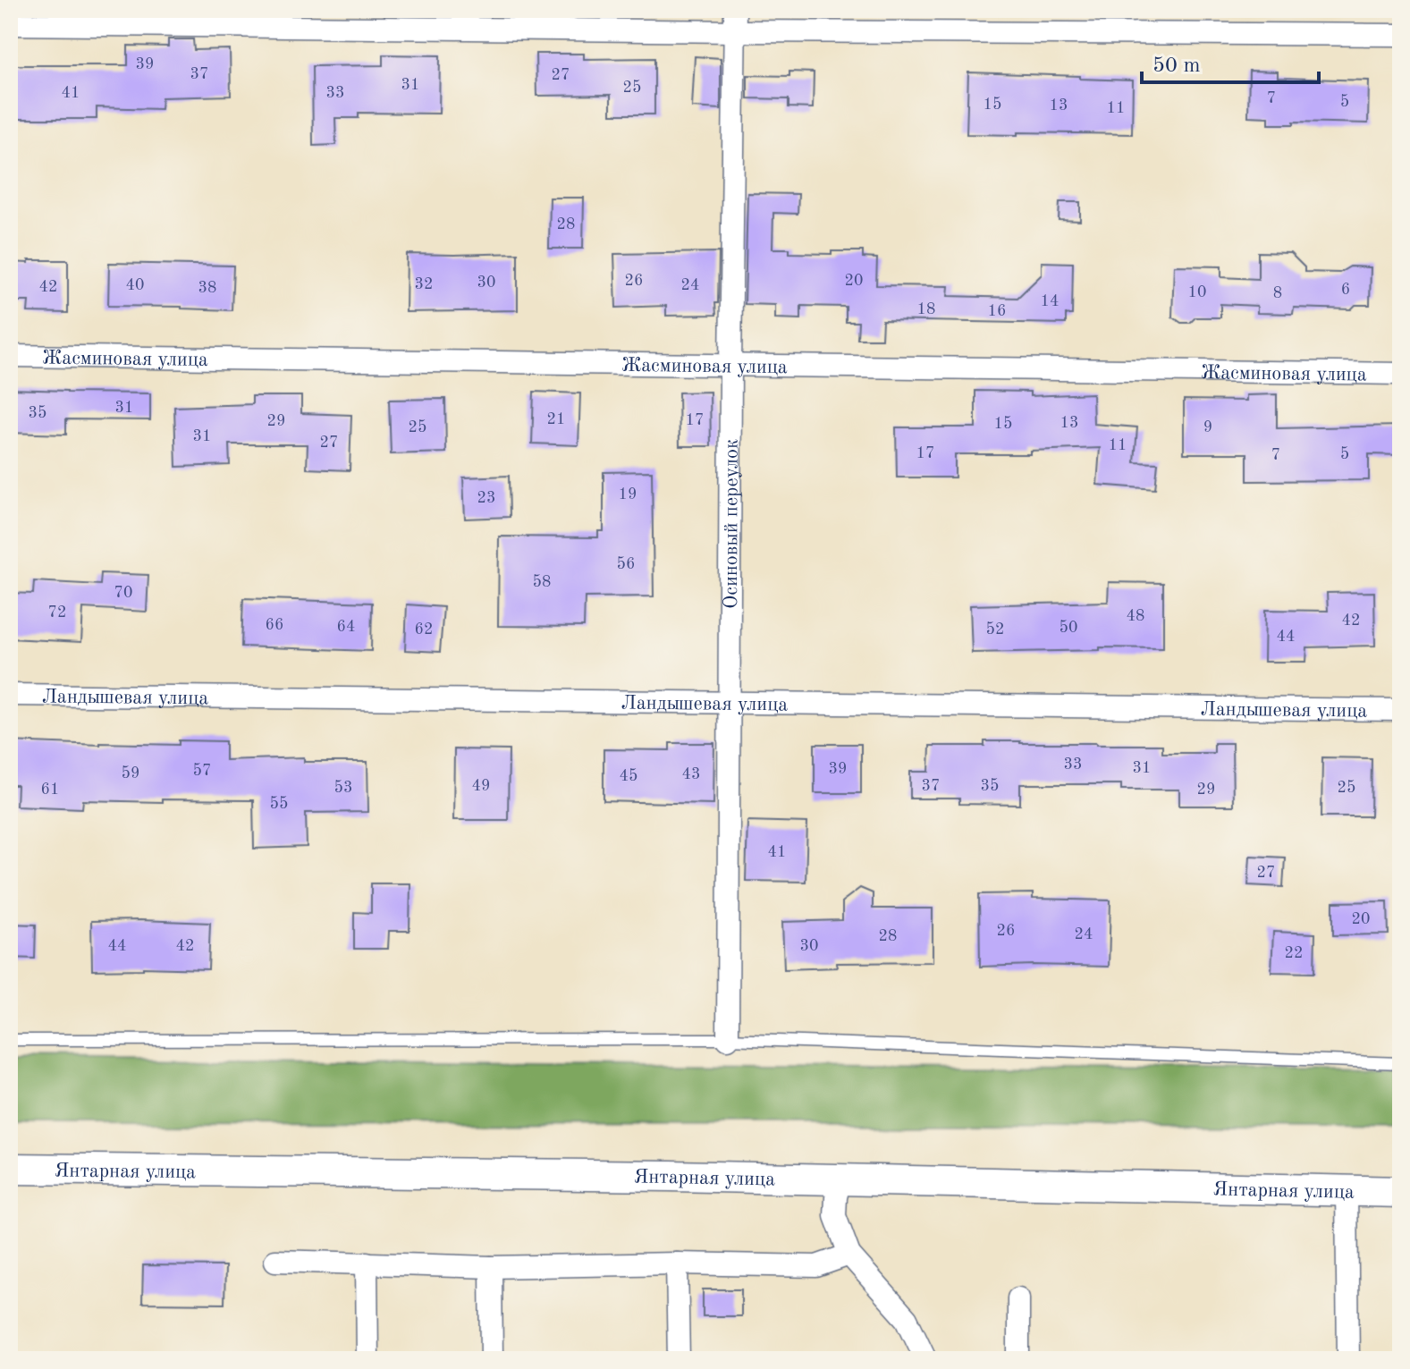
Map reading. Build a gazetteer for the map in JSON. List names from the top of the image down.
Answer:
{
  "streets": {
    "street": [
      "Жасминовая улица",
      "Осиновый переулок",
      "Ландышевая улица",
      "Янтарная улица"
    ]
  },
  "crossings": [
    ["Жасминовая улица", "Осиновый переулок"],
    ["Осиновый переулок", "Ландышевая улица"]
  ],
  "house_numbers": [
    "39",
    "37",
    "27",
    "31",
    "25",
    "41",
    "33",
    "7",
    "5",
    "15",
    "13",
    "11",
    "28",
    "26",
    "20",
    "30",
    "32",
    "40",
    "24",
    "42",
    "38",
    "6",
    "10",
    "8",
    "14",
    "18",
    "16",
    "31",
    "35",
    "21",
    "17",
    "29",
    "13",
    "15",
    "25",
    "9",
    "31",
    "27",
    "11",
    "17",
    "5",
    "7",
    "19",
    "23",
    "56",
    "58",
    "70",
    "72",
    "48",
    "42",
    "66",
    "64",
    "50",
    "62",
    "52",
    "44",
    "33",
    "31",
    "39",
    "57",
    "59",
    "43",
    "45",
    "49",
    "37",
    "35",
    "53",
    "25",
    "61",
    "29",
    "55",
    "41",
    "27",
    "20",
    "26",
    "24",
    "28",
    "44",
    "42",
    "30",
    "22"
  ],
  "scale_bar": "50 m"
}
